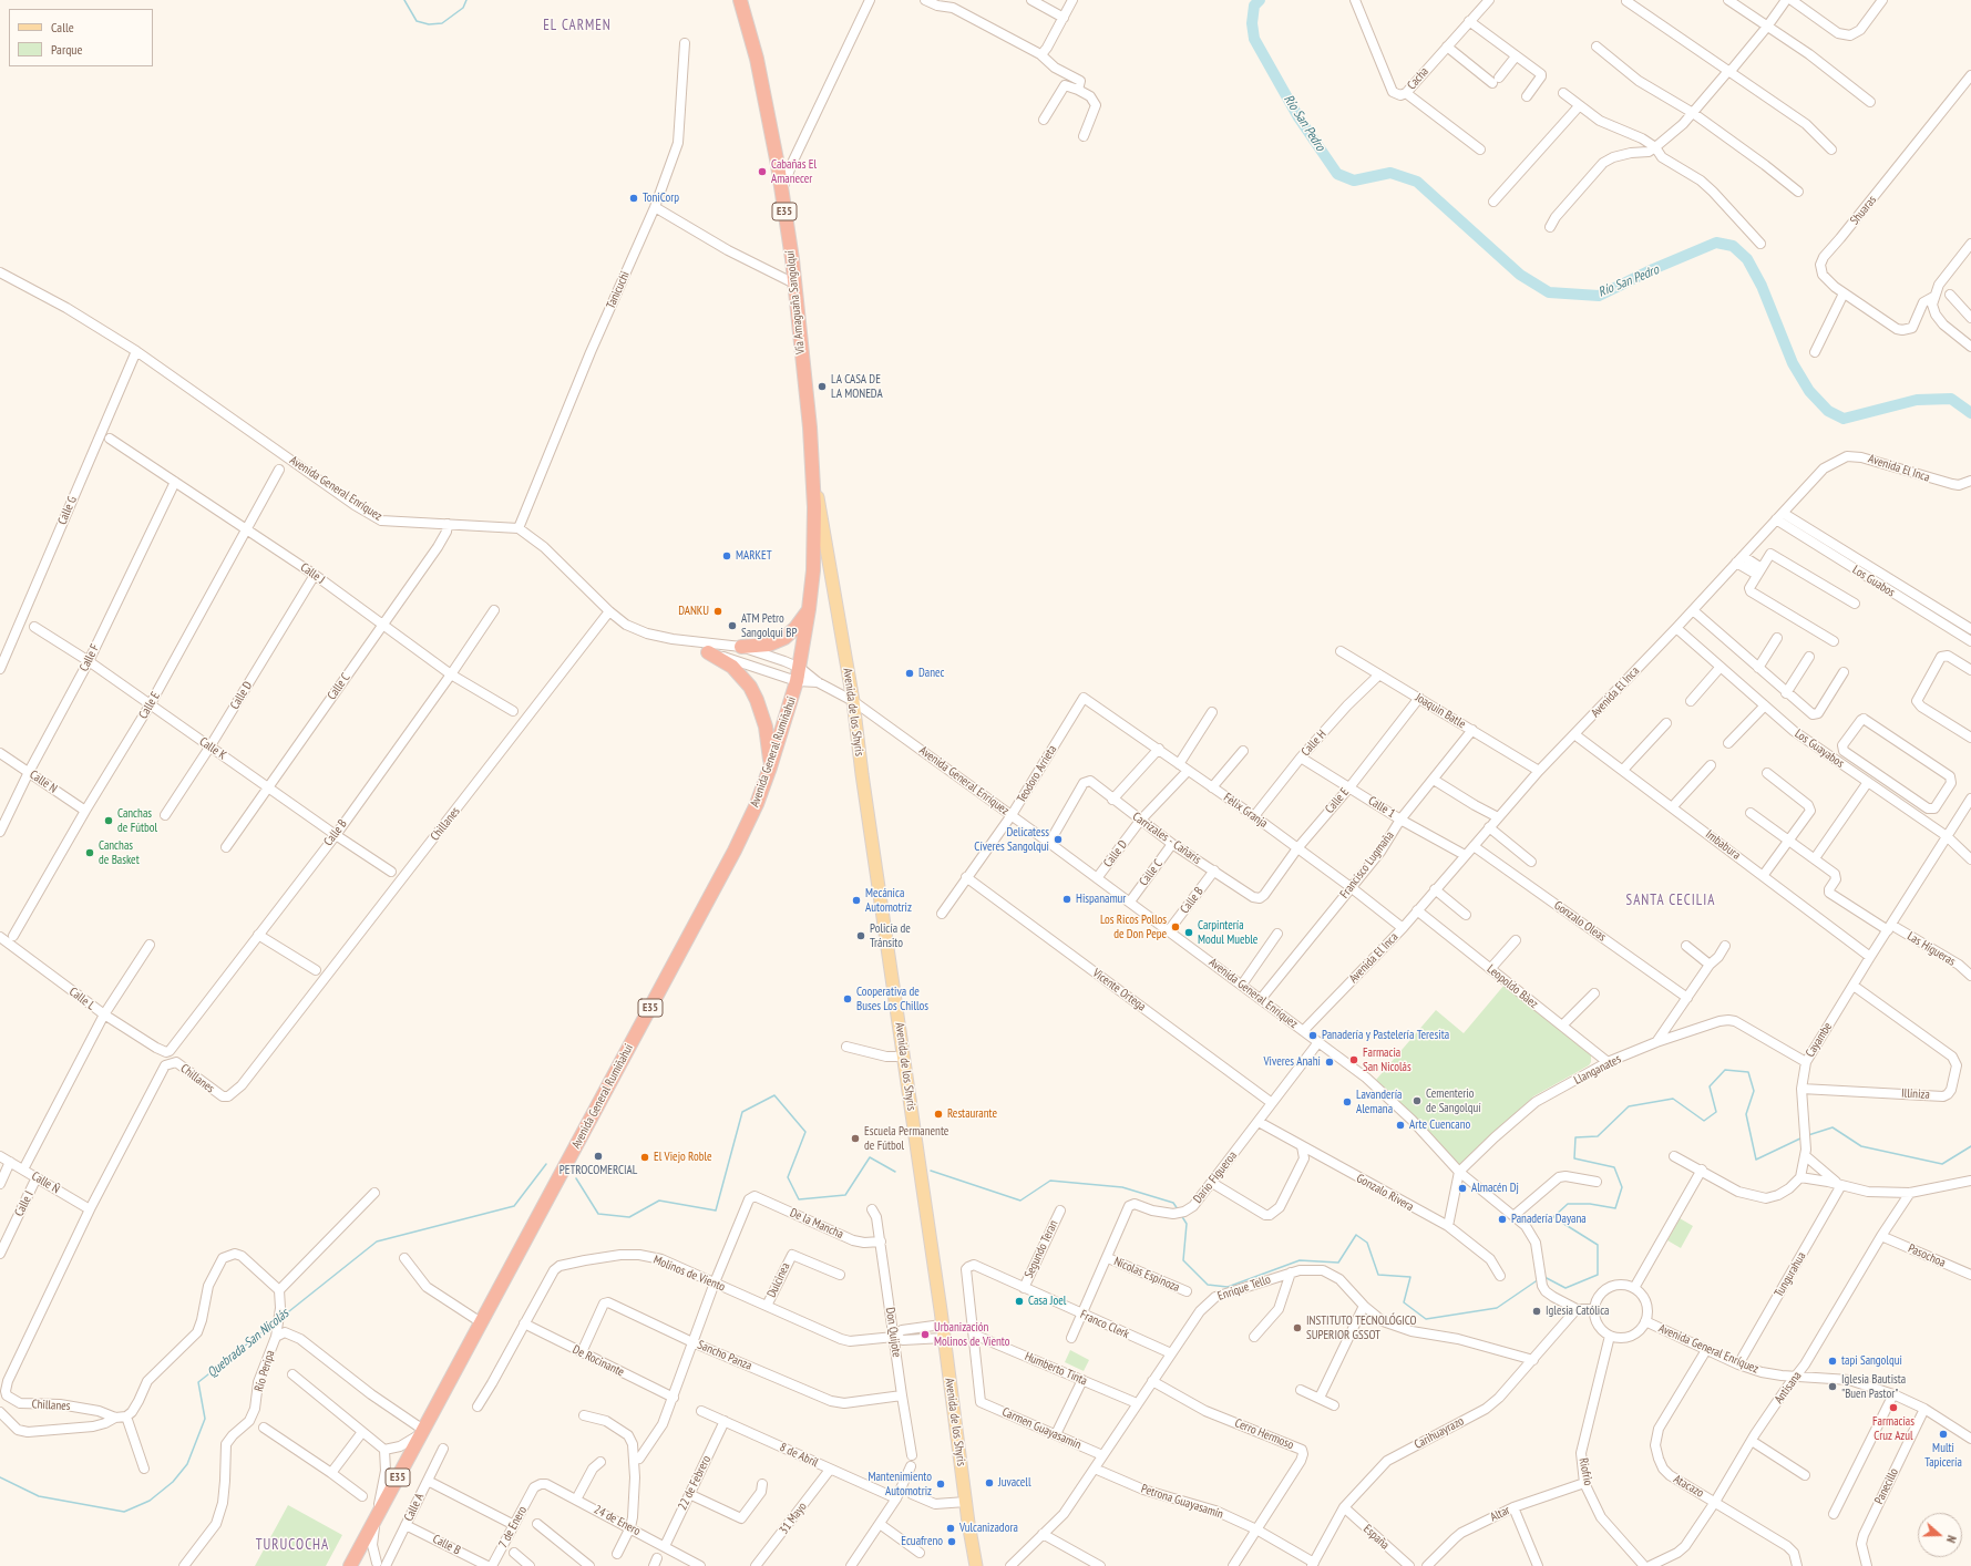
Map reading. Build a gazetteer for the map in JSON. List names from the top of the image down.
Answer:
{
  "streets": {
    "highway": ["E35", "Vía Amaguaña Sangolquí", "Avenida General Rumiñahui"],
    "main road": ["Avenida de los Shyris"],
    "street": [
      "Cacha",
      "Shuaras",
      "Tanicuchi",
      "Avenida El Inca",
      "Avenida General Enríquez",
      "Calle G",
      "Calle J",
      "Los Guabos",
      "Calle F",
      "Calle C",
      "Calle D",
      "Calle E",
      "Joaquìn Batle",
      "Calle H",
      "Calle K",
      "Los Guayabos",
      "Teodoro Arrieta",
      "Calle N",
      "Calle 1",
      "Fèlix Granja",
      "Chillanes",
      "Calle B",
      "Carrizales - Cañaris",
      "Imbabura",
      "Francisco Lugmaña",
      "Gonzalo Oleas",
      "Las Higueras",
      "Leopoldo Bàez",
      "Vicente Ortega",
      "Calle L",
      "Cayambe",
      "Llanganates",
      "Illiniza",
      "Dario Figueroa",
      "Calle Ñ",
      "Gonzalo Rivera",
      "Calle I",
      "De la Mancha",
      "Segundo Teran",
      "Pasochoa",
      "Molinos de Viento",
      "Nicolas Espinoza",
      "Tungurahua",
      "Dulcinea",
      "Enrique Tello",
      "Franco Clerk",
      "Don Quijote",
      "Sancho Panza",
      "De Rocinante",
      "Humberto Tinta",
      "Río Peripa",
      "Antisana",
      "Carmen Guayasamin",
      "Carihuayrazo",
      "Cerro Hermoso",
      "8 de Abril",
      "Riofrìo",
      "22 de Febrero",
      "Atacazo",
      "Panecillo",
      "Petrona Guayasamín",
      "Calle A",
      "Altar",
      "31 Mayo",
      "24 de Enero",
      "7 de Enero",
      "España"
    ]
  },
  "crossings": [
    ["Tanicuchi", "Avenida General Enríquez"],
    ["Vía Amaguaña Sangolquí", "Avenida de los Shyris"],
    ["Vía Amaguaña Sangolquí", "Avenida General Rumiñahui"],
    ["Avenida El Inca", "Avenida General Enríquez"],
    ["Avenida El Inca", "Los Guabos"],
    ["Avenida El Inca", "Joaquìn Batle"],
    ["Avenida El Inca", "Los Guayabos"],
    ["Avenida El Inca", "Calle 1"],
    ["Avenida El Inca", "Fèlix Granja"],
    ["Avenida El Inca", "Imbabura"],
    ["Avenida El Inca", "Gonzalo Oleas"],
    ["Avenida El Inca", "Leopoldo Bàez"],
    ["Avenida General Enríquez", "Calle G"],
    ["Avenida General Enríquez", "Calle C"],
    ["Avenida General Enríquez", "Calle D"],
    ["Avenida General Enríquez", "Avenida de los Shyris"],
    ["Avenida General Enríquez", "Avenida General Rumiñahui"],
    ["Avenida General Enríquez", "Teodoro Arrieta"],
    ["Avenida General Enríquez", "Chillanes"],
    ["Avenida General Enríquez", "Calle B"],
    ["Avenida General Enríquez", "Carrizales - Cañaris"],
    ["Avenida General Enríquez", "Francisco Lugmaña"],
    ["Avenida General Enríquez", "Llanganates"],
    ["Avenida General Enríquez", "Dario Figueroa"],
    ["Avenida General Enríquez", "Tungurahua"],
    ["Avenida General Enríquez", "Antisana"],
    ["Avenida General Enríquez", "Carihuayrazo"],
    ["Avenida General Enríquez", "Riofrìo"],
    ["Avenida General Enríquez", "Atacazo"],
    ["Avenida General Enríquez", "Panecillo"],
    ["Calle J", "Calle F"],
    ["Calle J", "Calle C"],
    ["Calle J", "Calle D"],
    ["Calle J", "Calle E"],
    ["Calle J", "Calle B"],
    ["Calle F", "Calle K"],
    ["Calle F", "Calle N"],
    ["Calle C", "Calle K"],
    ["Calle C", "Carrizales - Cañaris"],
    ["Calle D", "Calle K"],
    ["Calle D", "Fèlix Granja"],
    ["Calle D", "Carrizales - Cañaris"],
    ["Calle E", "Joaquìn Batle"],
    ["Calle E", "Calle K"],
    ["Calle E", "Calle N"],
    ["Calle E", "Calle 1"],
    ["Calle E", "Fèlix Granja"],
    ["Calle E", "Carrizales - Cañaris"],
    ["Joaquìn Batle", "Calle H"],
    ["Joaquìn Batle", "Francisco Lugmaña"],
    ["Avenida de los Shyris", "Molinos de Viento"],
    ["Calle H", "Calle 1"],
    ["Calle H", "Fèlix Granja"],
    ["Calle K", "Calle B"],
    ["Los Guayabos", "Cayambe"],
    ["Teodoro Arrieta", "Fèlix Granja"],
    ["Teodoro Arrieta", "Vicente Ortega"],
    ["Calle 1", "Francisco Lugmaña"],
    ["Fèlix Granja", "Francisco Lugmaña"],
    ["Chillanes", "Calle Ñ"],
    ["Calle B", "Carrizales - Cañaris"],
    ["Calle B", "Calle L"],
    ["Calle B", "Calle A"],
    ["Imbabura", "Cayambe"],
    ["Las Higueras", "Cayambe"],
    ["Leopoldo Bàez", "Llanganates"],
    ["Vicente Ortega", "Dario Figueroa"],
    ["Cayambe", "Llanganates"],
    ["Cayambe", "Illiniza"],
    ["Dario Figueroa", "Gonzalo Rivera"],
    ["Dario Figueroa", "Nicolas Espinoza"],
    ["Dario Figueroa", "Franco Clerk"],
    ["Calle Ñ", "Calle I"],
    ["De la Mancha", "Molinos de Viento"],
    ["De la Mancha", "Don Quijote"],
    ["Segundo Teran", "Franco Clerk"],
    ["Pasochoa", "Antisana"],
    ["Molinos de Viento", "Dulcinea"],
    ["Molinos de Viento", "Don Quijote"],
    ["Molinos de Viento", "De Rocinante"],
    ["Enrique Tello", "Franco Clerk"],
    ["Enrique Tello", "Humberto Tinta"],
    ["Enrique Tello", "Carmen Guayasamin"],
    ["Enrique Tello", "Carihuayrazo"],
    ["Enrique Tello", "Cerro Hermoso"],
    ["Enrique Tello", "Petrona Guayasamín"],
    ["Franco Clerk", "Humberto Tinta"],
    ["Franco Clerk", "Carmen Guayasamin"],
    ["Don Quijote", "Sancho Panza"],
    ["Sancho Panza", "De Rocinante"],
    ["Humberto Tinta", "Carmen Guayasamin"],
    ["Antisana", "Atacazo"],
    ["Carihuayrazo", "Petrona Guayasamín"],
    ["Carihuayrazo", "España"],
    ["Cerro Hermoso", "Petrona Guayasamín"],
    ["8 de Abril", "22 de Febrero"],
    ["8 de Abril", "31 Mayo"],
    ["Riofrìo", "Altar"],
    ["22 de Febrero", "24 de Enero"],
    ["24 de Enero", "7 de Enero"]
  ],
  "districts": ["EL CARMEN", "SANTA CECILIA", "TURUCOCHA"],
  "water": ["Río San Pedro", "Quebrada San Nicolás"],
  "places": [
    "Cabañas El Amanecer",
    "ToniCorp",
    "LA CASA DE LA MONEDA",
    "MARKET",
    "DANKU",
    "ATM Petro Sangolqui BP",
    "Danec",
    "Canchas de Fútbol",
    "Delicatess Cíveres Sangolqui",
    "Canchas de Basket",
    "Hispanamur",
    "Mecánica Automotriz",
    "Los Ricos Pollos de Don Pepe",
    "Carpintería Modul Mueble",
    "Policía de Tránsito",
    "Cooperativa de Buses Los Chillos",
    "Panadería y Pastelería Teresita",
    "Farmacia San Nicolás",
    "Viveres Anahi",
    "Cementerio de Sangolquí",
    "Lavandería Alemana",
    "Restaurante",
    "Arte Cuencano",
    "Escuela Permanente de Fútbol",
    "PETROCOMERCIAL",
    "El Viejo Roble",
    "Almacén Dj",
    "Panadería Dayana",
    "Casa Joel",
    "Iglesia Católica",
    "INSTITUTO TECNOLÓGICO SUPERIOR GSSOT",
    "Urbanización Molinos de Viento",
    "tapi Sangolqui",
    "Iglesia Bautista \"Buen Pastor\"",
    "Farmacias Cruz Azul",
    "Multi Tapicería",
    "Juvacell",
    "Mantenimiento Automotriz",
    "Vulcanizadora",
    "Ecuafreno"
  ],
  "legend": ["Calle", "Parque"],
  "north": "right"
}
